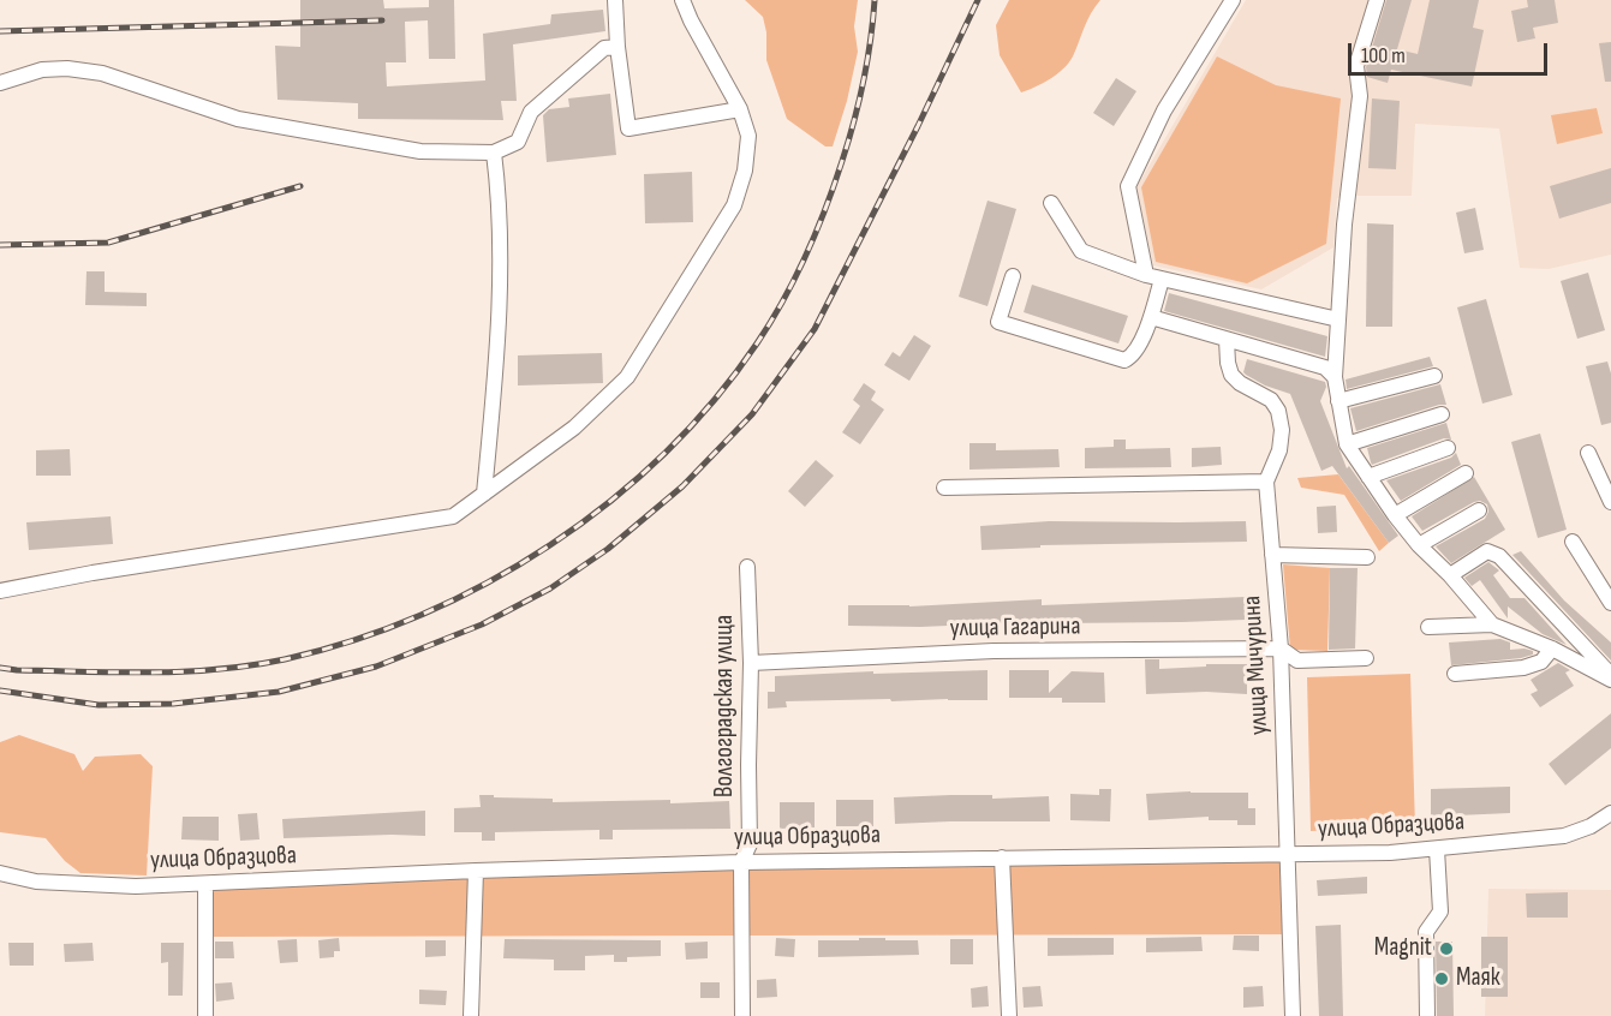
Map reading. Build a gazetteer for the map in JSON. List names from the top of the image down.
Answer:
{
  "streets": {
    "street": [
      "улица Гагарина",
      "улица Мичурина",
      "Волгоградская улица",
      "улица Образцова"
    ]
  },
  "crossings": [
    ["улица Гагарина", "улица Мичурина"],
    ["улица Гагарина", "Волгоградская улица"],
    ["улица Мичурина", "улица Образцова"],
    ["Волгоградская улица", "улица Образцова"]
  ],
  "places": ["Magnit", "Маяк"],
  "scale_bar": "100 m"
}
